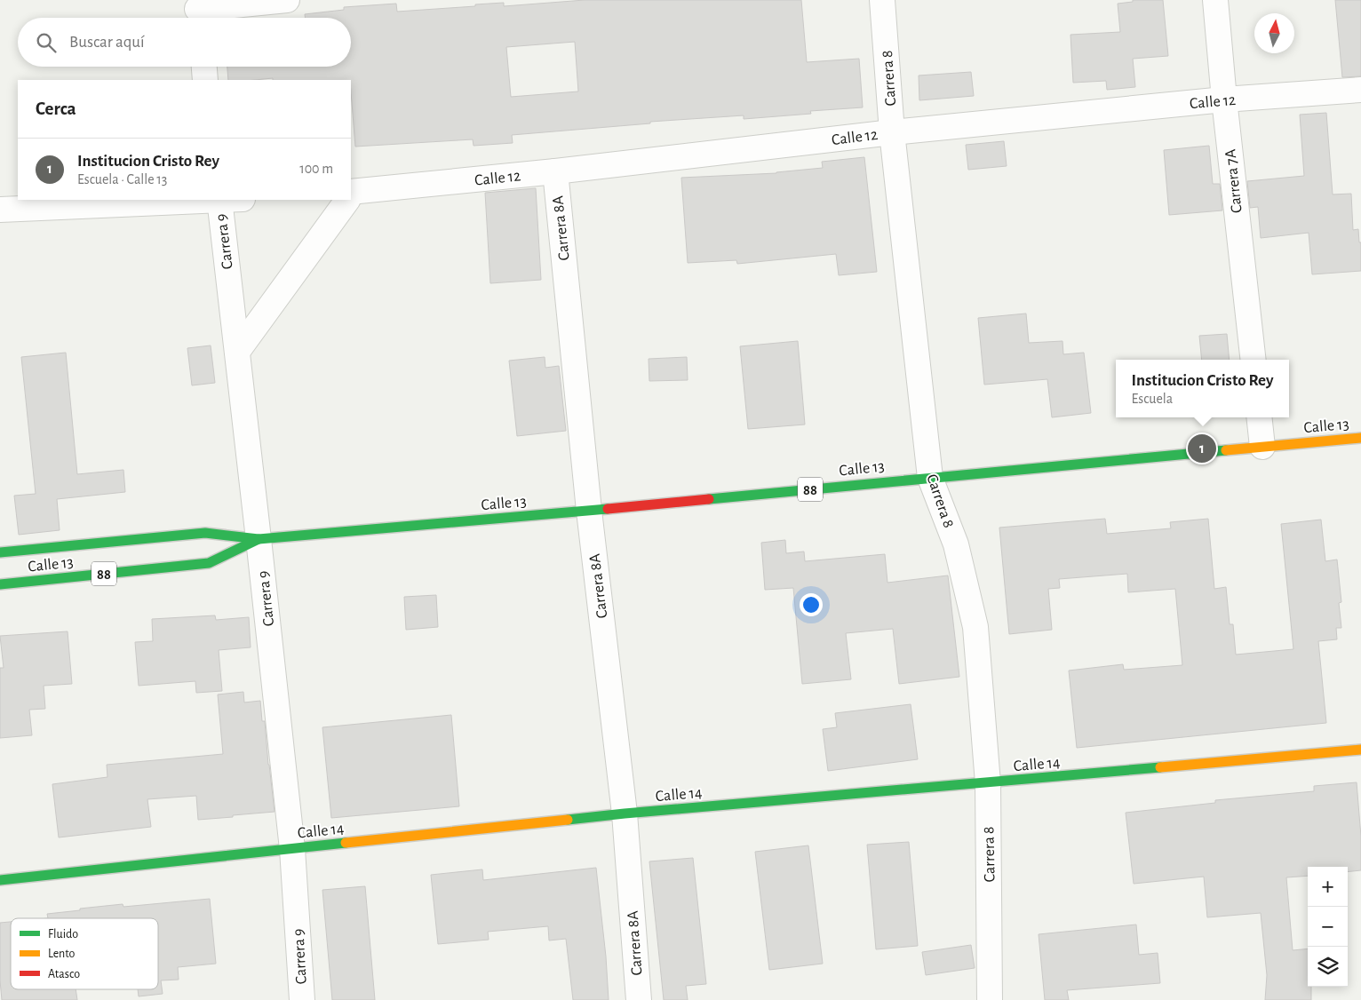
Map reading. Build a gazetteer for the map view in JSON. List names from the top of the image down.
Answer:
{
  "streets": {
    "main road": ["Calle 13", "88", "Calle 14"],
    "street": [
      "Carrera 8",
      "Calle 12",
      "Carrera 7A",
      "Carrera 8A",
      "Carrera 9"
    ]
  },
  "crossings": [
    ["Carrera 8", "Calle 12"],
    ["Carrera 8", "Calle 13"],
    ["Carrera 8", "Calle 14"],
    ["Calle 12", "Carrera 7A"],
    ["Calle 12", "Carrera 8A"],
    ["Carrera 8A", "Calle 13"],
    ["Carrera 8A", "Calle 14"],
    ["Carrera 9", "Calle 13"],
    ["Carrera 9", "Calle 14"]
  ],
  "legend": ["Fluido", "Lento", "Atasco"],
  "north": "top",
  "page": {
    "search": "Buscar aquí",
    "heading": "Cerca",
    "list": [
      {
        "mark": "1",
        "name": "Institucion Cristo Rey",
        "note": "Escuela · Calle 13",
        "value": "100 m"
      }
    ],
    "popup": ["Institucion Cristo Rey", "Escuela"],
    "pins": "1",
    "map_buttons": ["+", "−"]
  }
}
